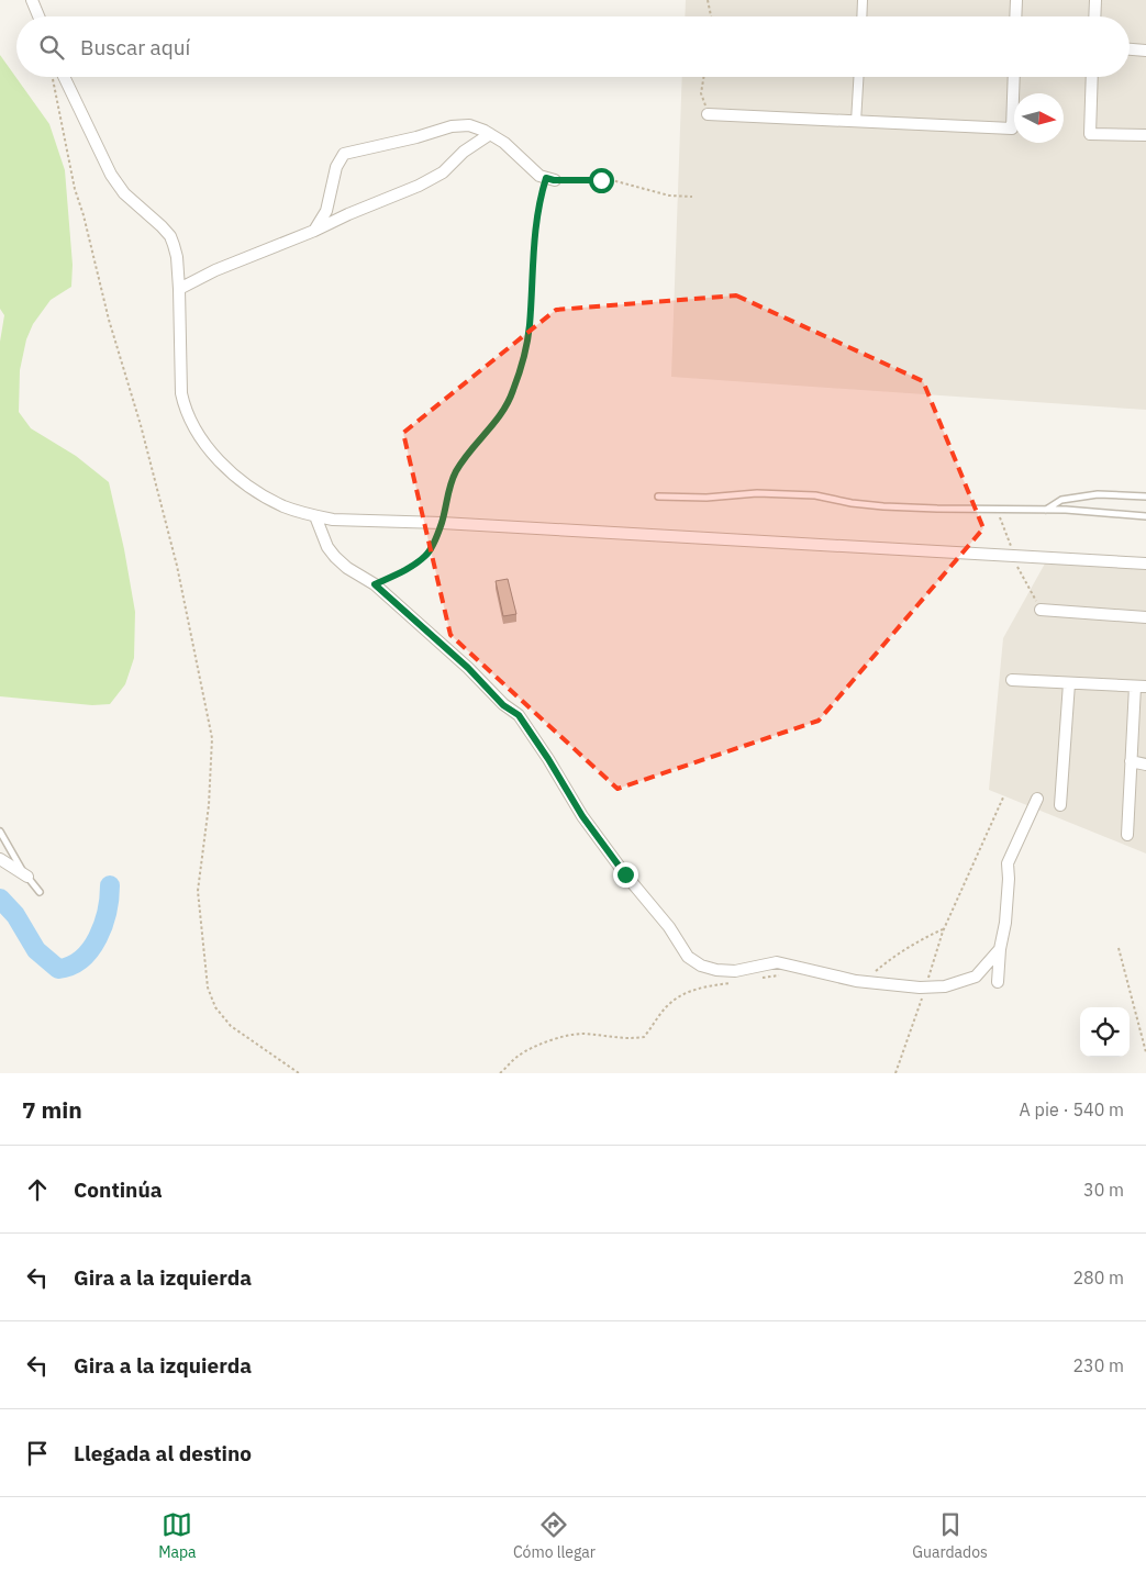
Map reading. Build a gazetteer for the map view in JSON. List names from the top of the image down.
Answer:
{
  "north": "right",
  "page": {
    "search": "Buscar aquí",
    "heading": ["7 min", "A pie · 540 m"],
    "list": [
      ["Continúa", "30 m"],
      ["Gira a la izquierda", "280 m"],
      ["Gira a la izquierda", "230 m"],
      "Llegada al destino"
    ],
    "nav": ["Mapa", "Cómo llegar", "Guardados"]
  }
}
